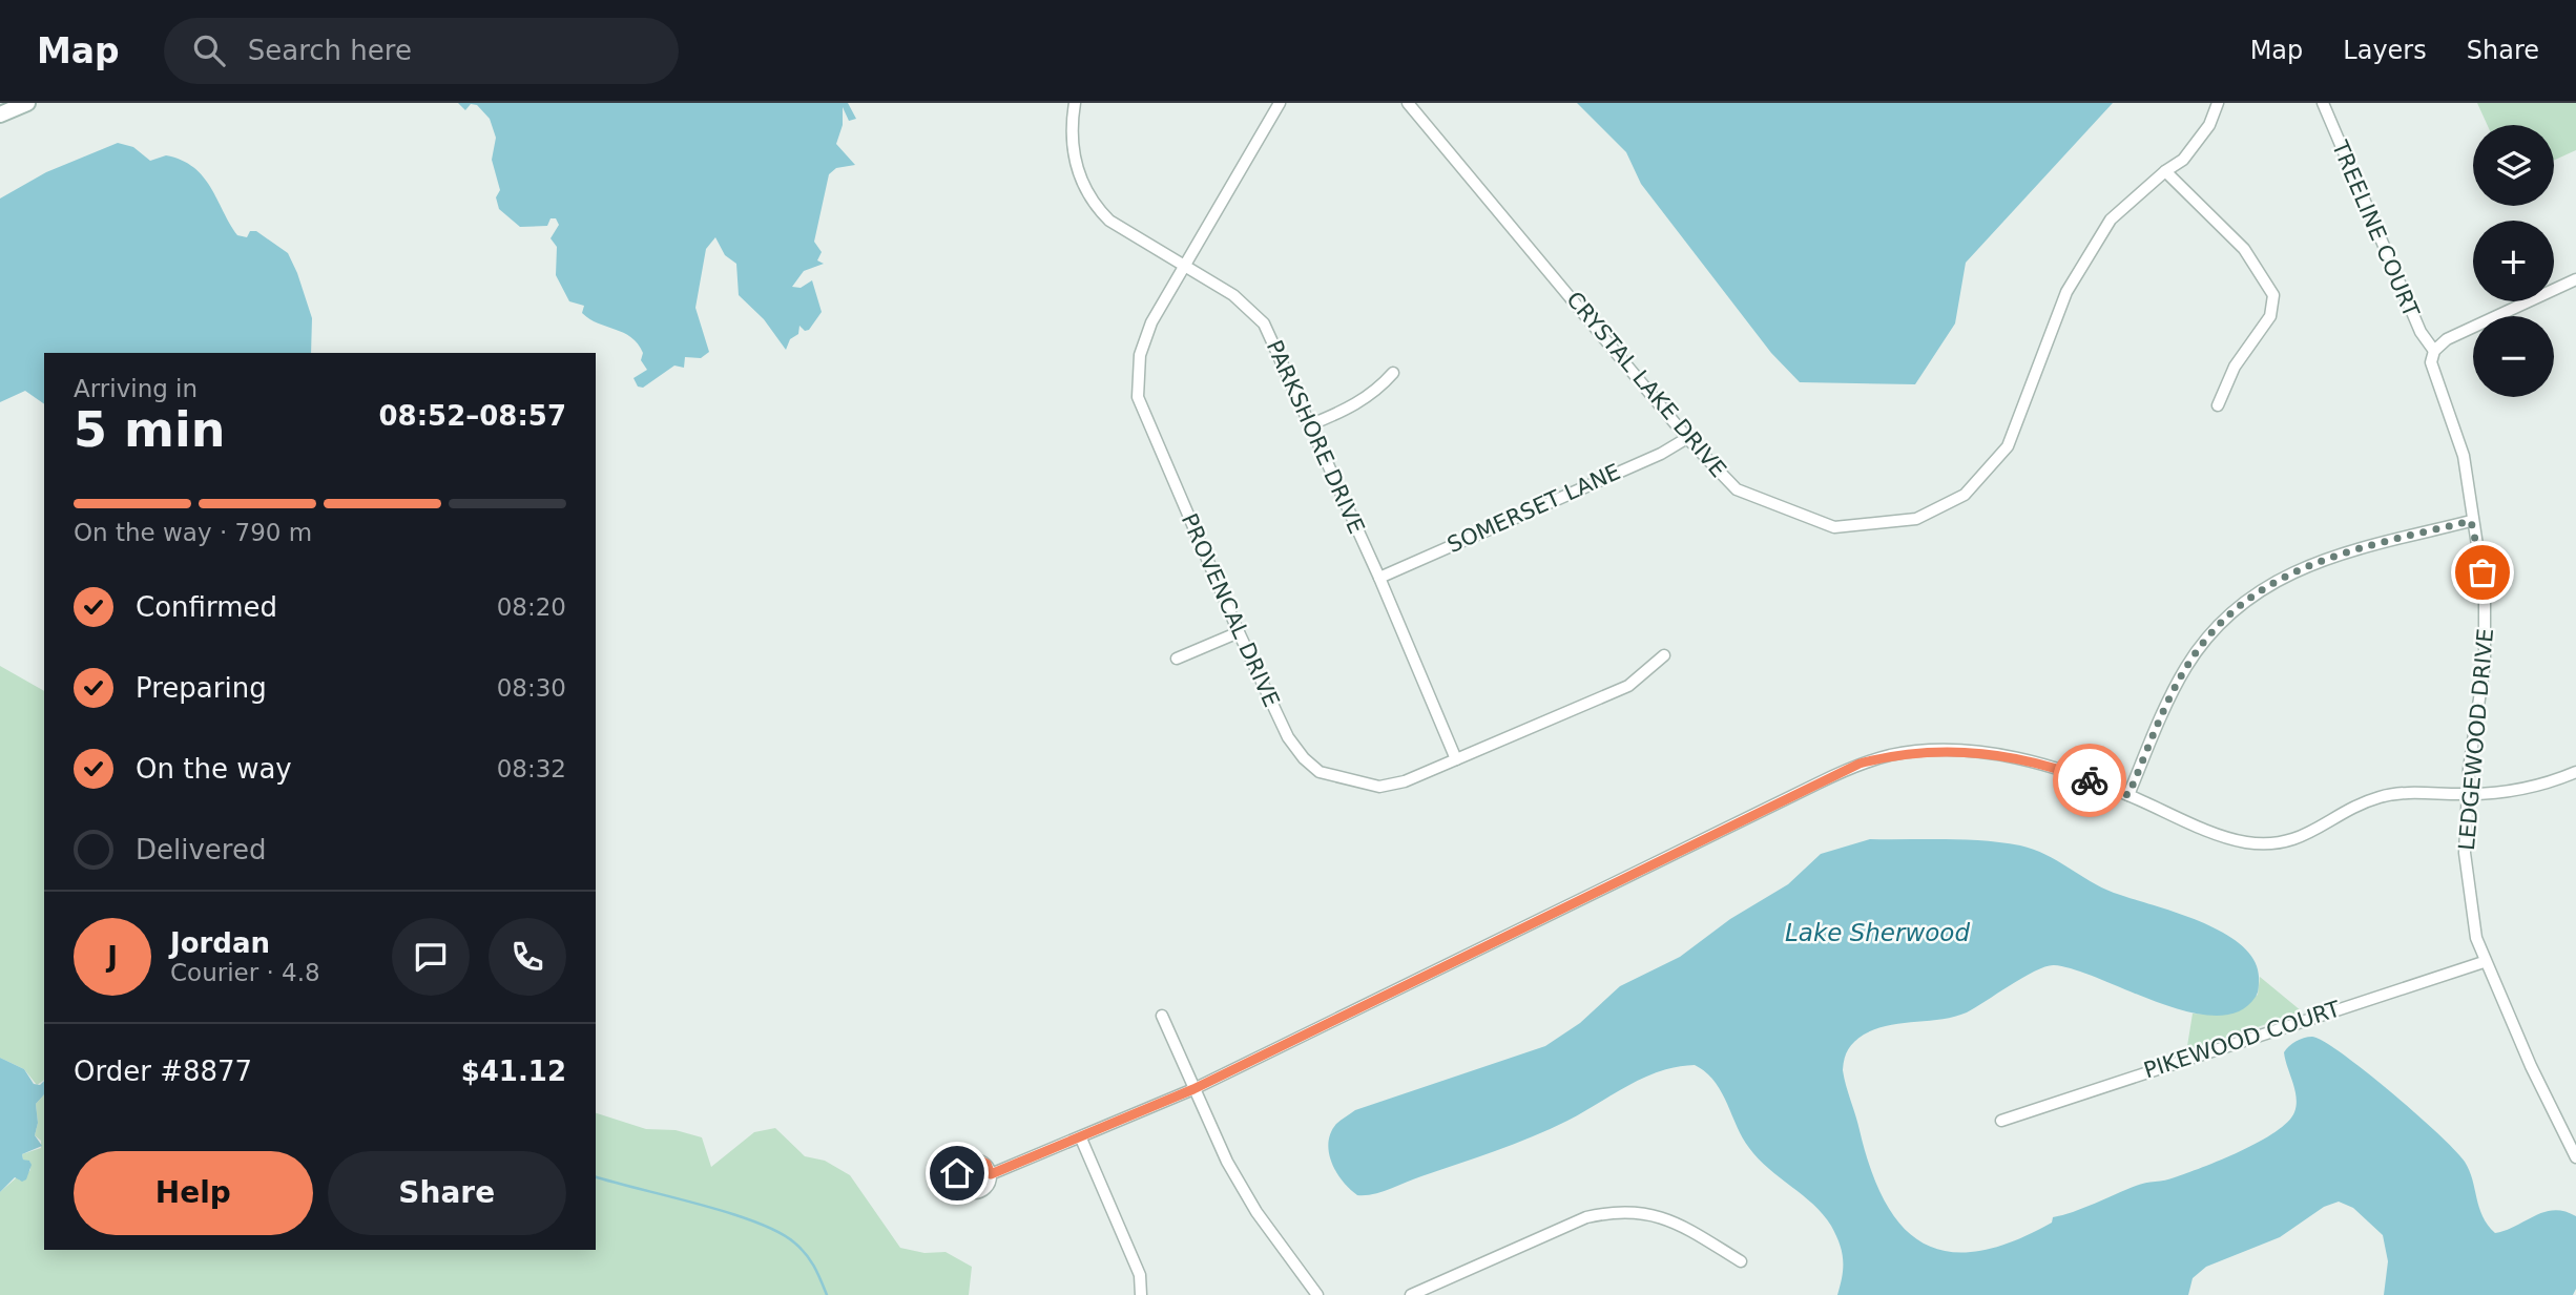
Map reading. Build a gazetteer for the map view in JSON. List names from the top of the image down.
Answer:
{
  "streets": {
    "street": [
      "TREELINE COURT",
      "CRYSTAL LAKE DRIVE",
      "PARKSHORE DRIVE",
      "SOMERSET LANE",
      "PROVENCAL DRIVE",
      "LEDGEWOOD DRIVE",
      "PIKEWOOD COURT"
    ]
  },
  "crossings": [
    ["TREELINE COURT", "LEDGEWOOD DRIVE"],
    ["CRYSTAL LAKE DRIVE", "SOMERSET LANE"],
    ["PARKSHORE DRIVE", "SOMERSET LANE"],
    ["PARKSHORE DRIVE", "PROVENCAL DRIVE"],
    ["LEDGEWOOD DRIVE", "PIKEWOOD COURT"]
  ],
  "water": ["Lake Sherwood"],
  "page": {
    "header": "Map",
    "search": "Search here",
    "nav": ["Map", "Layers", "Share"],
    "map_buttons": ["+", "−"],
    "heading": ["5 min", "Arriving in", "08:52–08:57"],
    "panel": [
      "Jordan",
      "Courier · 4.8",
      "Order #8877",
      "$41.12"
    ],
    "bar": "On the way · 790 m",
    "list": [
      ["Confirmed", "08:20"],
      ["Preparing", "08:30"],
      ["On the way", "08:32"],
      "Delivered"
    ],
    "round": "J",
    "buttons": ["Help", "Share"]
  }
}
